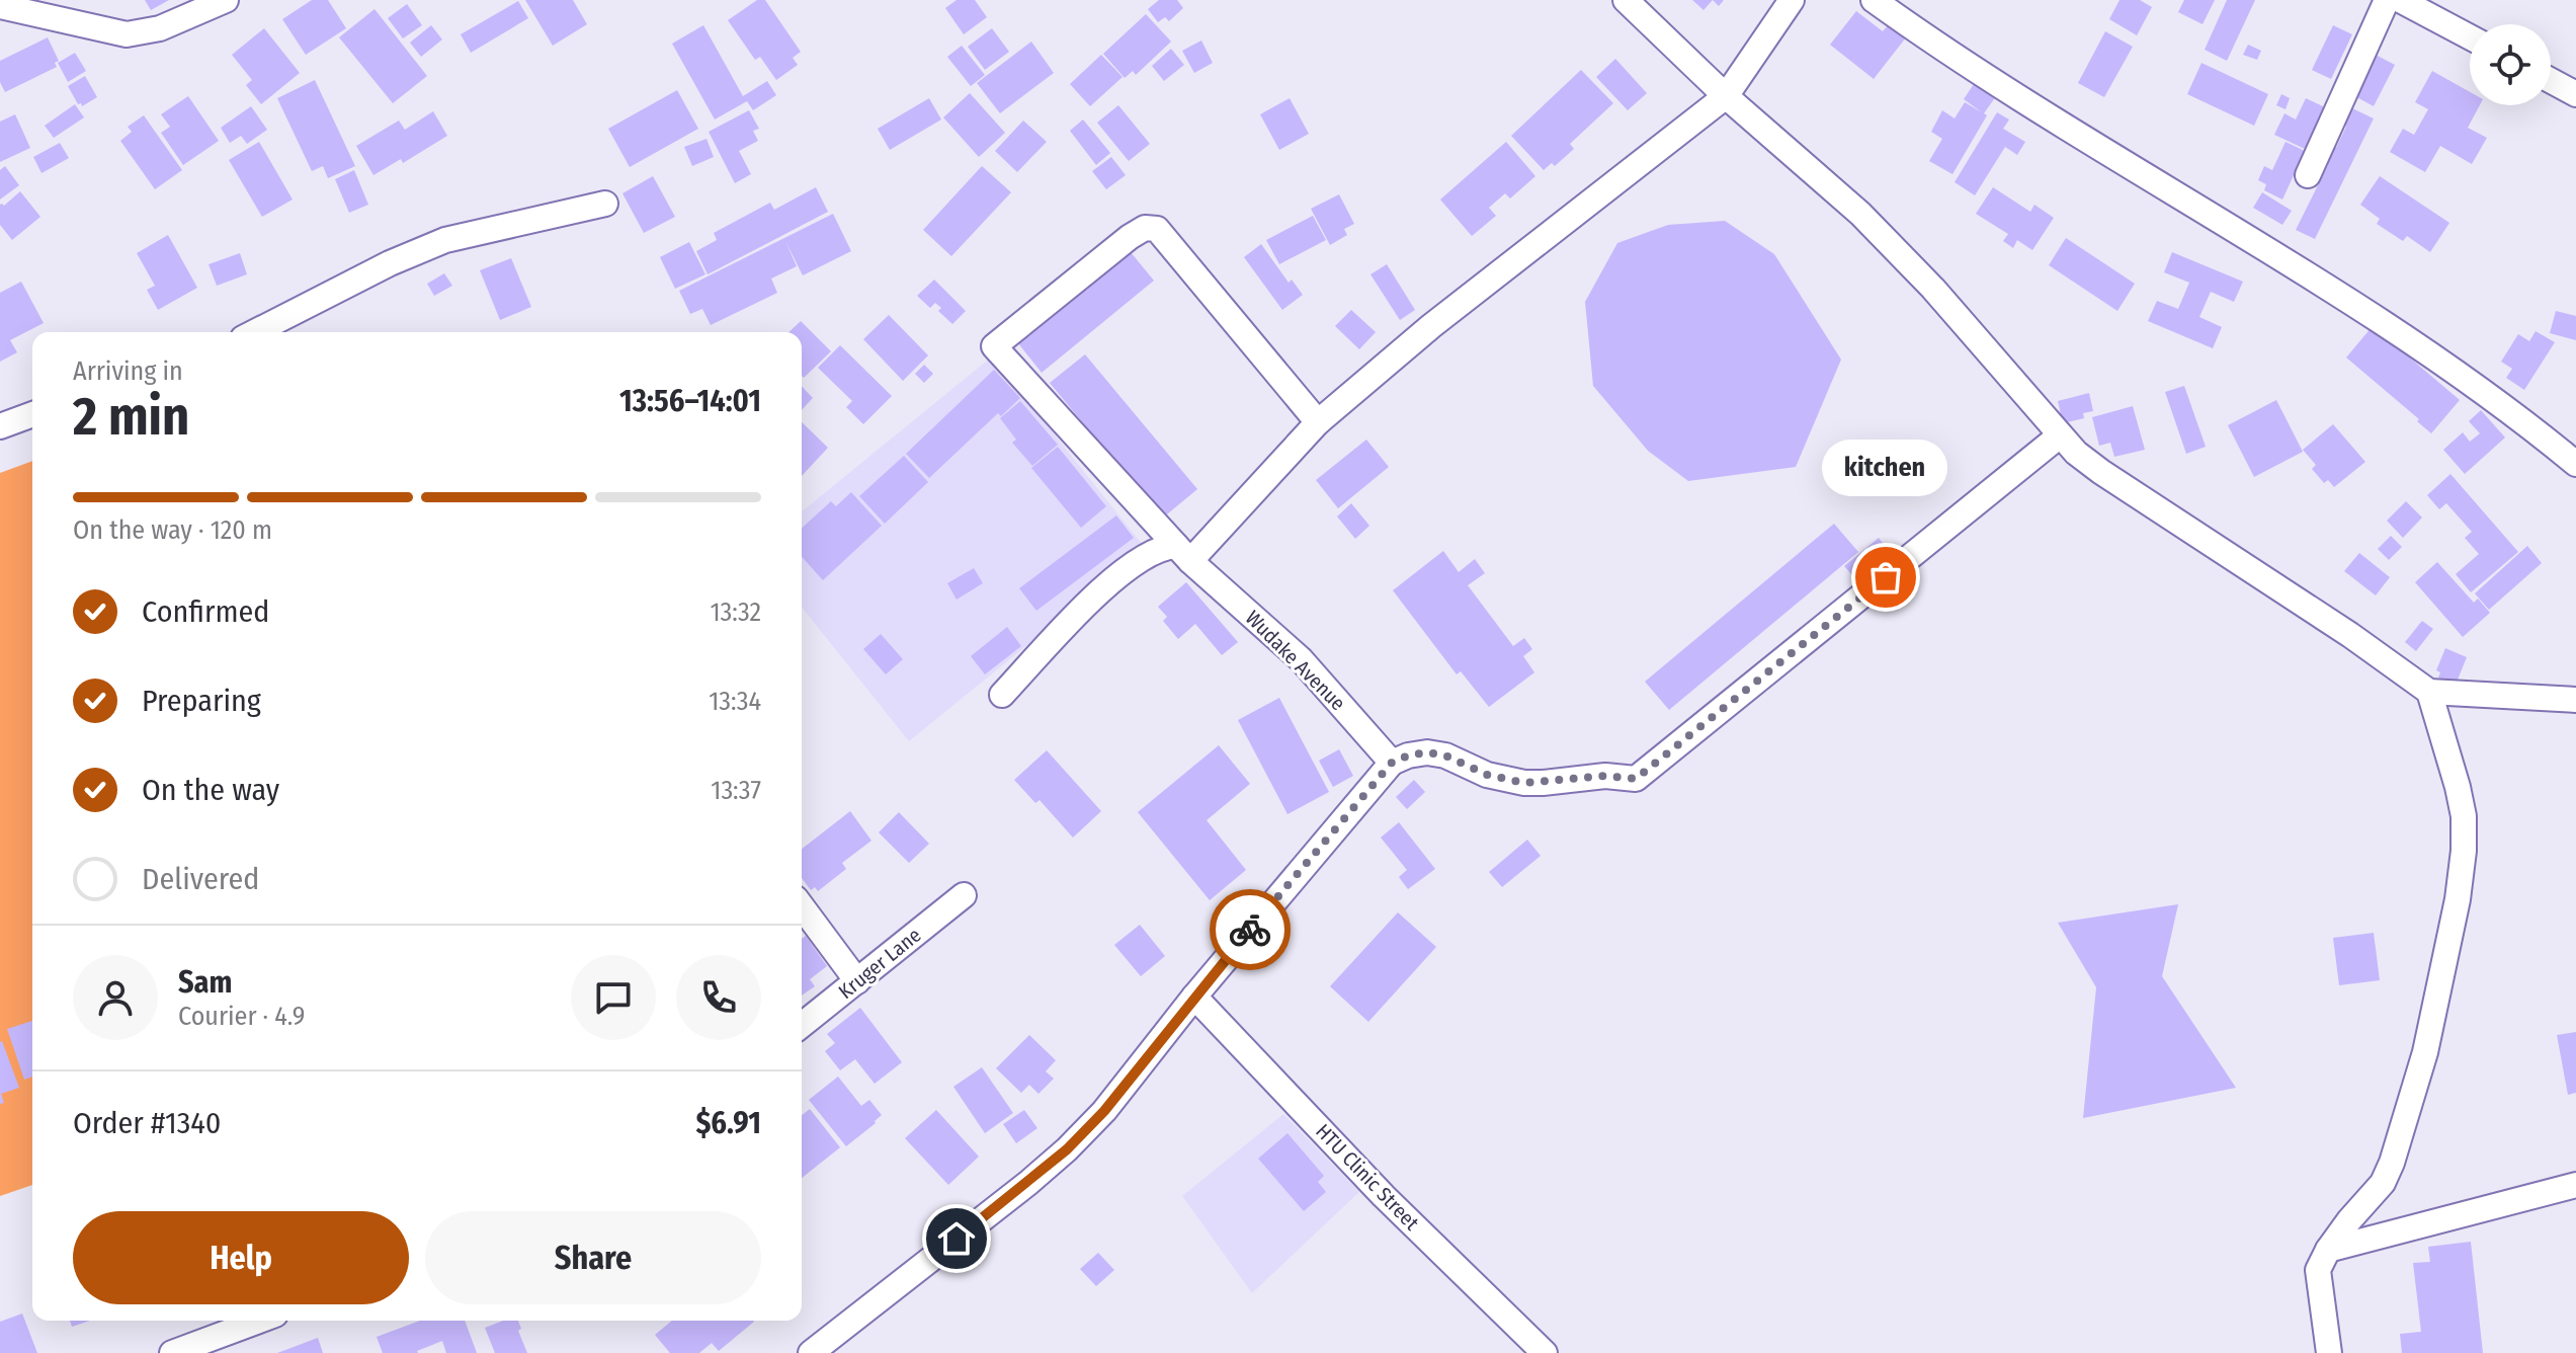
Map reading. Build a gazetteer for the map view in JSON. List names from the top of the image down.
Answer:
{
  "streets": {
    "street": ["Wudake Avenue", "Kruger Lane", "HTU Clinic Street"]
  },
  "places": ["kitchen"],
  "page": {
    "heading": ["2 min", "Arriving in", "13:56–14:01"],
    "panel": [
      "Sam",
      "Courier · 4.9",
      "Order #1340",
      "$6.91"
    ],
    "bubble": "kitchen",
    "bar": "On the way · 120 m",
    "list": [
      ["Confirmed", "13:32"],
      ["Preparing", "13:34"],
      ["On the way", "13:37"],
      "Delivered"
    ],
    "buttons": ["Help", "Share"]
  }
}
